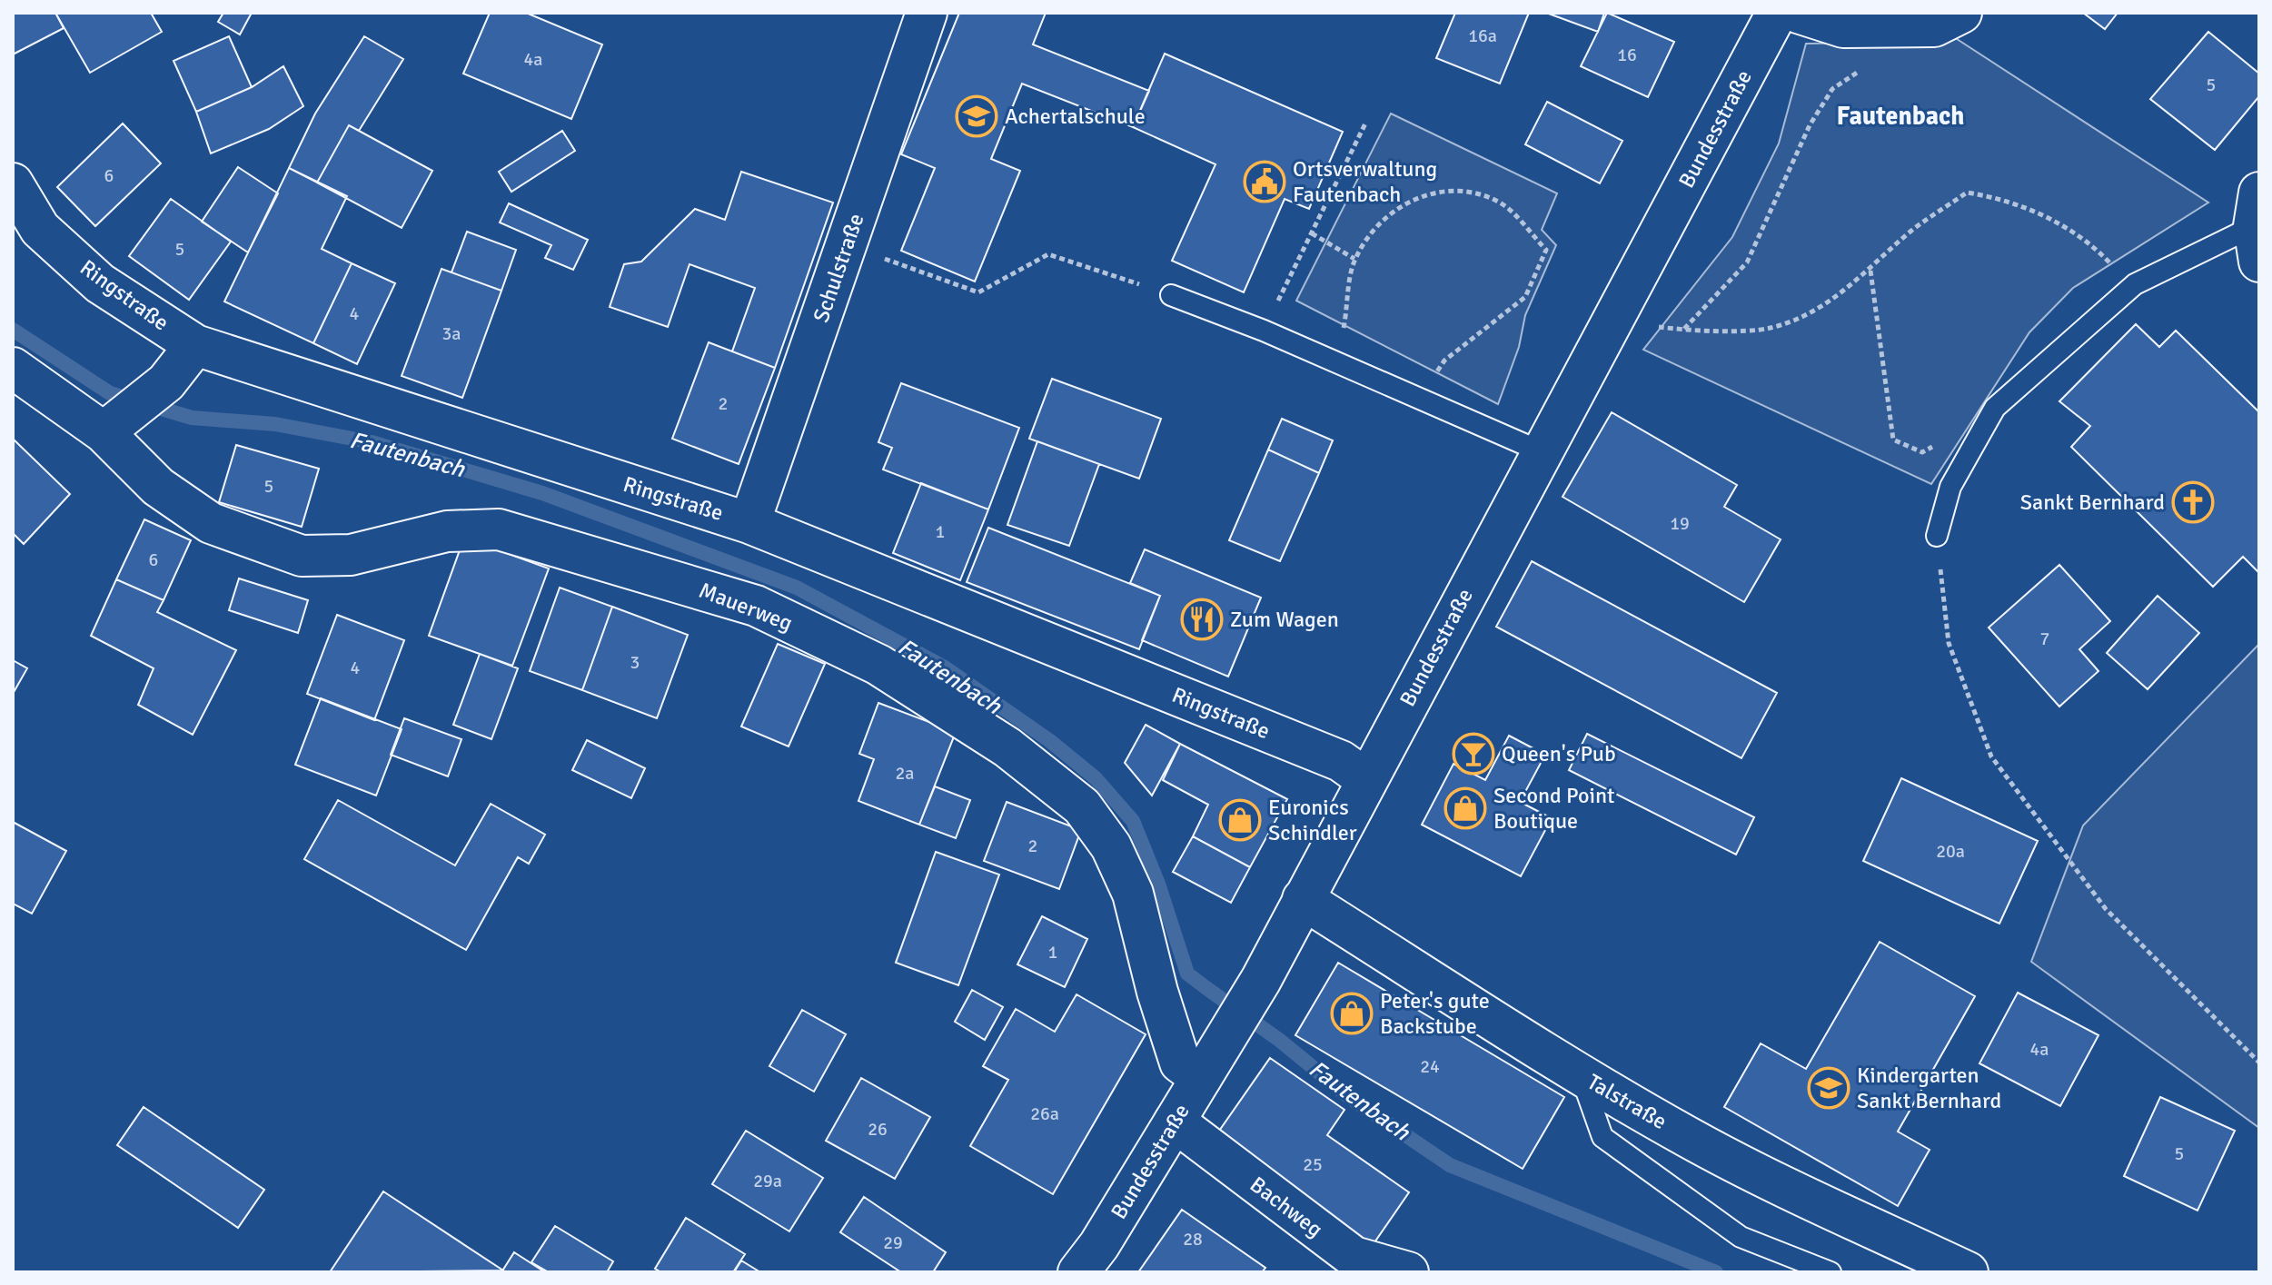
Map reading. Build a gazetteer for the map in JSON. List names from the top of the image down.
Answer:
{
  "streets": {
    "street": [
      "Bundesstraße",
      "Schulstraße",
      "Ringstraße",
      "Mauerweg",
      "Talstraße",
      "Bachweg"
    ]
  },
  "crossings": [
    ["Bundesstraße", "Ringstraße"],
    ["Bundesstraße", "Mauerweg"],
    ["Bundesstraße", "Talstraße"],
    ["Bundesstraße", "Bachweg"],
    ["Schulstraße", "Ringstraße"]
  ],
  "districts": ["Fautenbach"],
  "water": ["Fautenbach"],
  "places": {
    "school or university": ["Achertalschule", "Kindergarten Sankt Bernhard"],
    "public building": ["Ortsverwaltung Fautenbach"],
    "church": ["Sankt Bernhard"],
    "restaurant": ["Zum Wagen"],
    "bar": ["Queen's Pub"],
    "shop": ["Second Point Boutique", "Euronics Schindler", "Peter's gute Backstube"]
  },
  "house_numbers": [
    "16a",
    "16",
    "4a",
    "5",
    "6",
    "5",
    "4",
    "3a",
    "2",
    "5",
    "19",
    "1",
    "6",
    "7",
    "3",
    "4",
    "2a",
    "2",
    "20a",
    "1",
    "4a",
    "24",
    "26a",
    "26",
    "5",
    "25",
    "29a",
    "28",
    "29"
  ]
}
